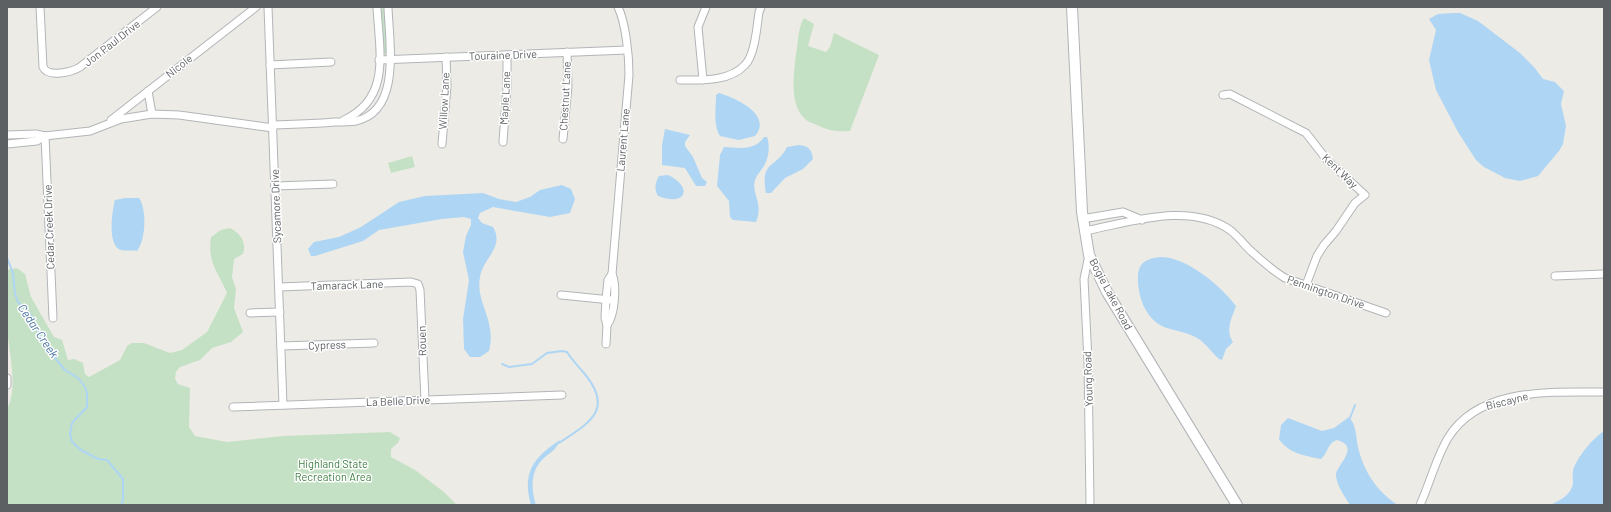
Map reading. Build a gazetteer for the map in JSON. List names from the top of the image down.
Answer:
{
  "streets": {
    "main road": ["Bogie Lake Road"],
    "street": [
      "Jon Paul Drive",
      "Touraine Drive",
      "Nicole",
      "Chestnut Lane",
      "Maple Lane",
      "Willow Lane",
      "Laurent Lane",
      "Kent Way",
      "Sycamore Drive",
      "Cedar Creek Drive",
      "Tamarack Lane",
      "Pennington Drive",
      "Rouen",
      "Cypress",
      "Young Road",
      "La Belle Drive",
      "Biscayne"
    ]
  },
  "crossings": [
    ["Touraine Drive", "Chestnut Lane"],
    ["Touraine Drive", "Maple Lane"],
    ["Touraine Drive", "Willow Lane"],
    ["Touraine Drive", "Laurent Lane"],
    ["Kent Way", "Pennington Drive"],
    ["Sycamore Drive", "Tamarack Lane"],
    ["Sycamore Drive", "Cypress"],
    ["Sycamore Drive", "La Belle Drive"],
    ["Tamarack Lane", "Rouen"],
    ["Pennington Drive", "Bogie Lake Road"],
    ["Bogie Lake Road", "Young Road"],
    ["Rouen", "La Belle Drive"]
  ],
  "water": ["Cedar Creek"],
  "parks": ["Highland State Recreation Area"]
}
